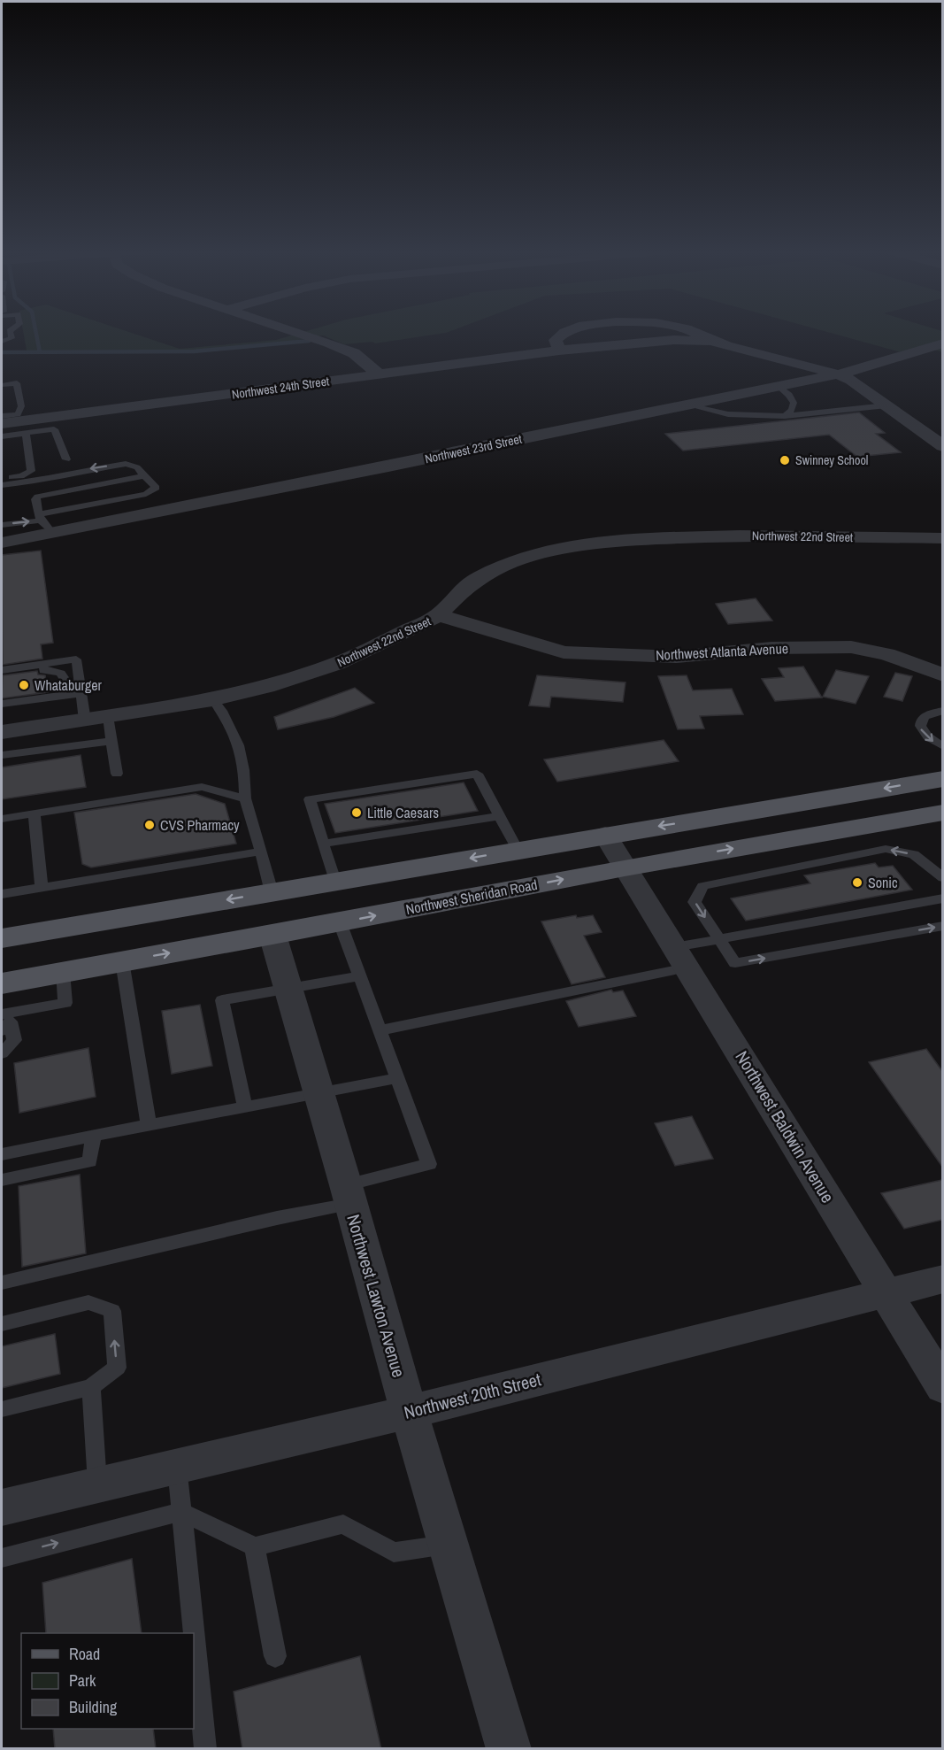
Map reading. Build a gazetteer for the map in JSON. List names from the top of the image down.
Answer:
{
  "streets": {
    "main road": ["Northwest Sheridan Road"],
    "street": [
      "Northwest 24th Street",
      "Northwest 23rd Street",
      "Northwest 22nd Street",
      "Northwest Atlanta Avenue",
      "Northwest Baldwin Avenue",
      "Northwest Lawton Avenue",
      "Northwest 20th Street"
    ]
  },
  "crossings": [
    ["Northwest 24th Street", "Northwest 23rd Street"],
    ["Northwest 22nd Street", "Northwest Atlanta Avenue"],
    ["Northwest Sheridan Road", "Northwest Baldwin Avenue"],
    ["Northwest Sheridan Road", "Northwest Lawton Avenue"],
    ["Northwest Baldwin Avenue", "Northwest 20th Street"],
    ["Northwest Lawton Avenue", "Northwest 20th Street"]
  ],
  "places": [
    "Swinney School",
    "Whataburger",
    "Little Caesars",
    "CVS Pharmacy",
    "Sonic"
  ],
  "legend": ["Road", "Park", "Building"]
}
